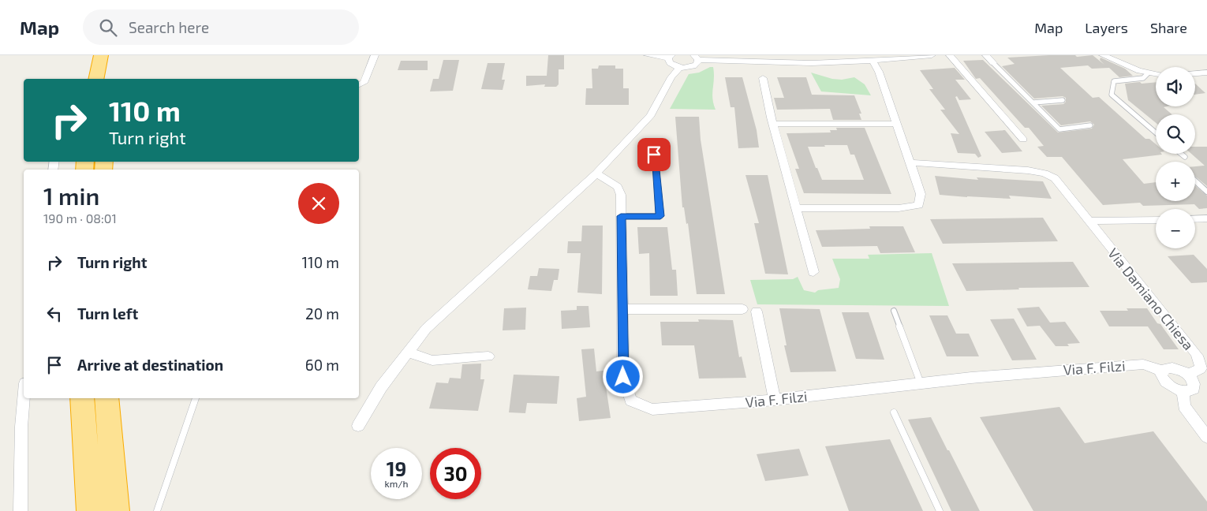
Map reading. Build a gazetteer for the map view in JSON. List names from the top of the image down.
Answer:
{
  "streets": {
    "street": ["Via Damiano Chiesa", "Via F. Filzi"]
  },
  "crossings": [
    ["Via Damiano Chiesa", "Via F. Filzi"]
  ],
  "page": {
    "header": "Map",
    "search": "Search here",
    "nav": ["Map", "Layers", "Share"],
    "map_buttons": ["+", "−"],
    "turn": ["110 m", "Turn right"],
    "heading": ["1 min", "190 m · 08:01"],
    "list": [
      {
        "name": "Turn right",
        "value": "110 m"
      },
      {
        "name": "Turn left",
        "value": "20 m"
      },
      {
        "name": "Arrive at destination",
        "value": "60 m"
      }
    ],
    "speed": "19 km/h",
    "limit": "30"
  }
}
